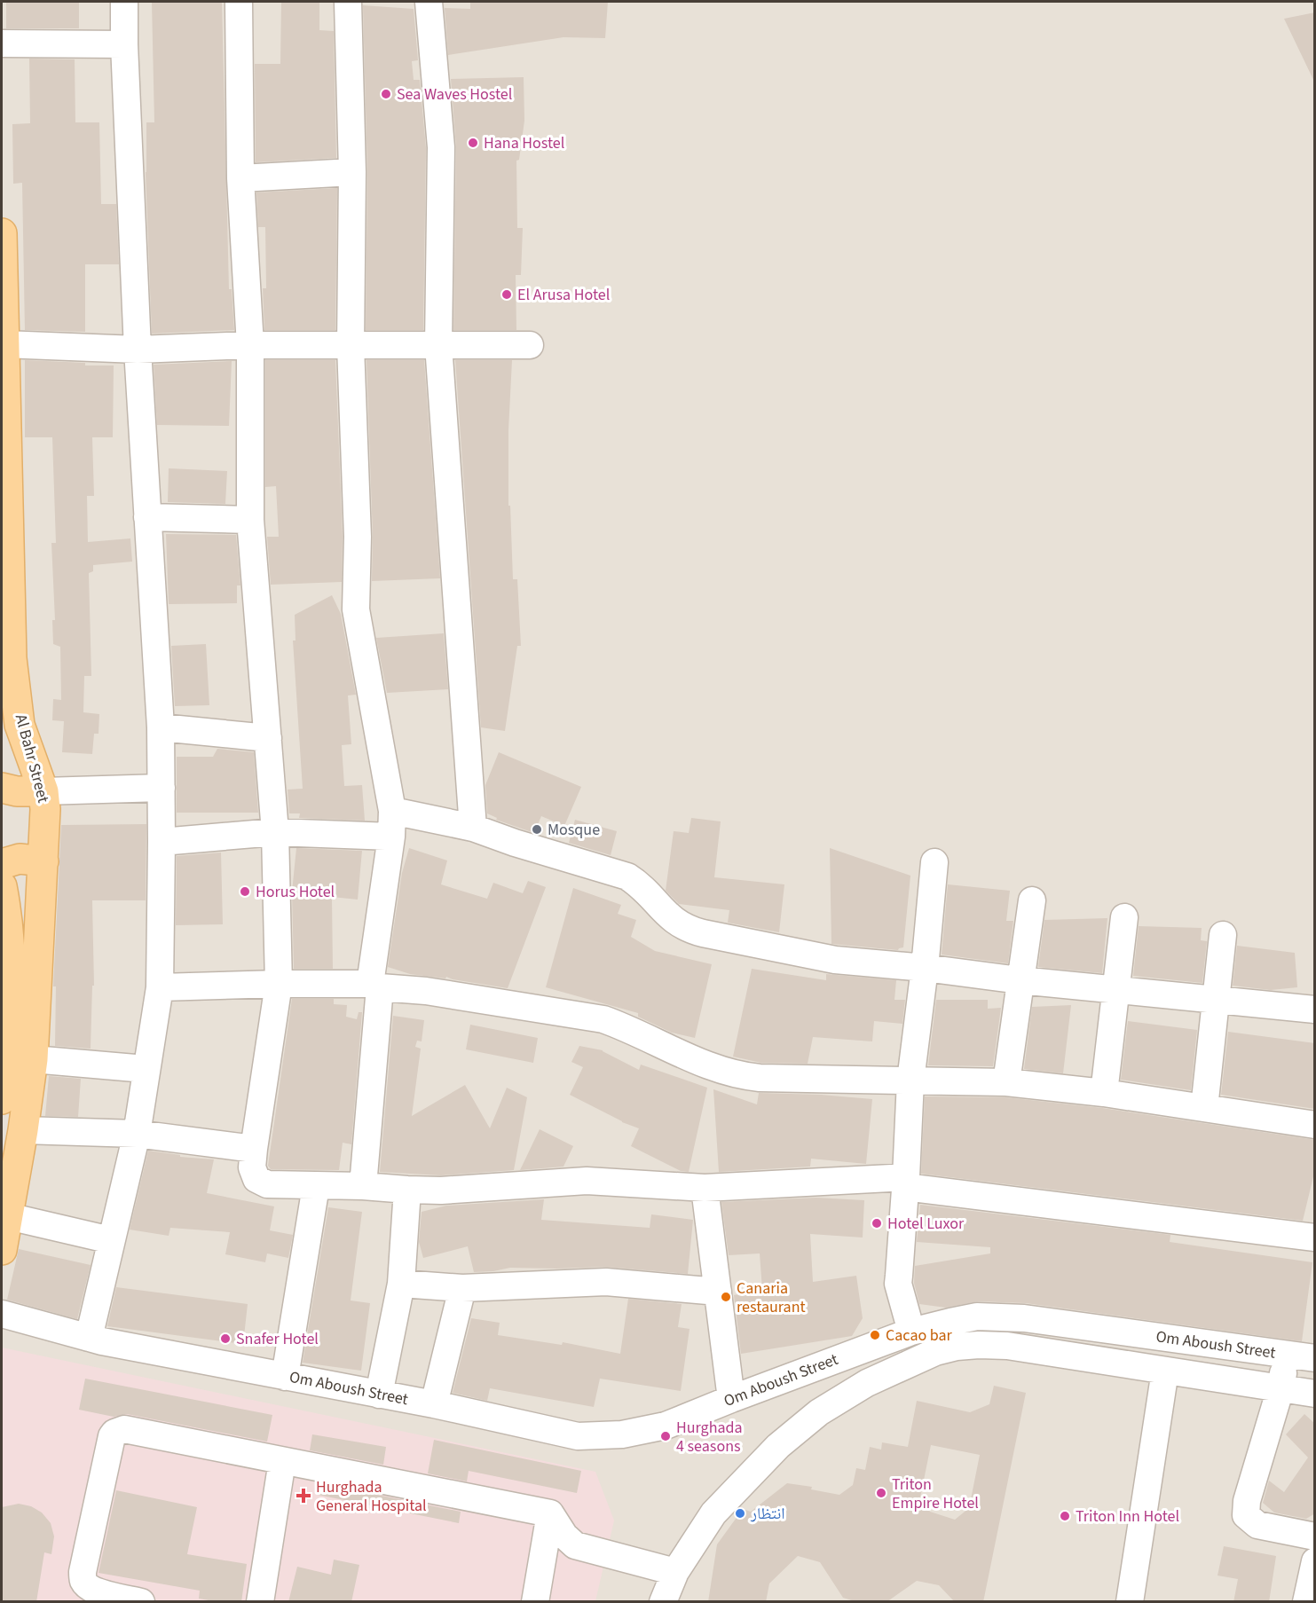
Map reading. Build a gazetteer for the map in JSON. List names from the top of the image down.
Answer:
{
  "streets": {
    "main road": ["Al Bahr Street"],
    "street": ["Om Aboush Street"]
  },
  "places": {
    "other": [
      "Sea Waves Hostel",
      "Hana Hostel",
      "El Arusa Hotel",
      "Mosque",
      "Horus Hotel",
      "Hotel Luxor",
      "Canaria restaurant",
      "Cacao bar",
      "Snafer Hotel",
      "Hurghada 4 seasons",
      "Triton Empire Hotel",
      "انتظار",
      "Triton Inn Hotel"
    ],
    "health": ["Hurghada General Hospital"]
  }
}
